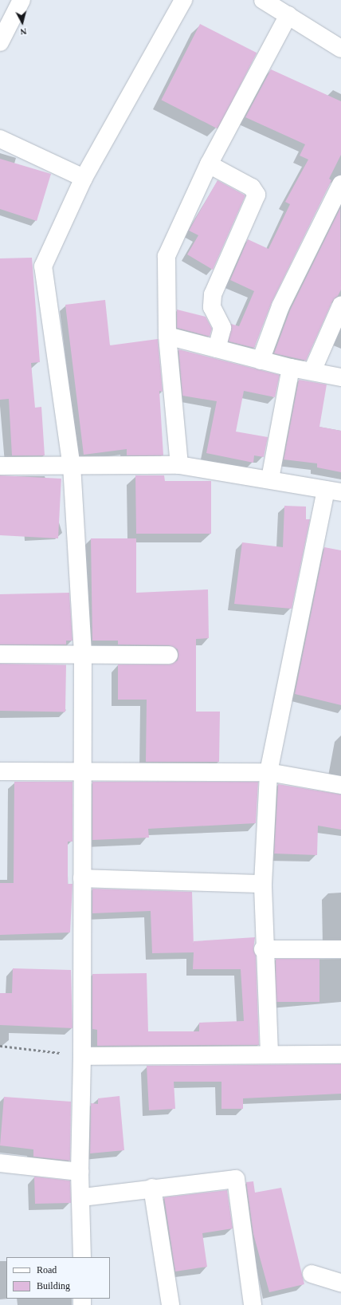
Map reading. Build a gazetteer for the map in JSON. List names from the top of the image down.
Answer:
{
  "legend": ["Road", "Building"],
  "north": "bottom"
}
